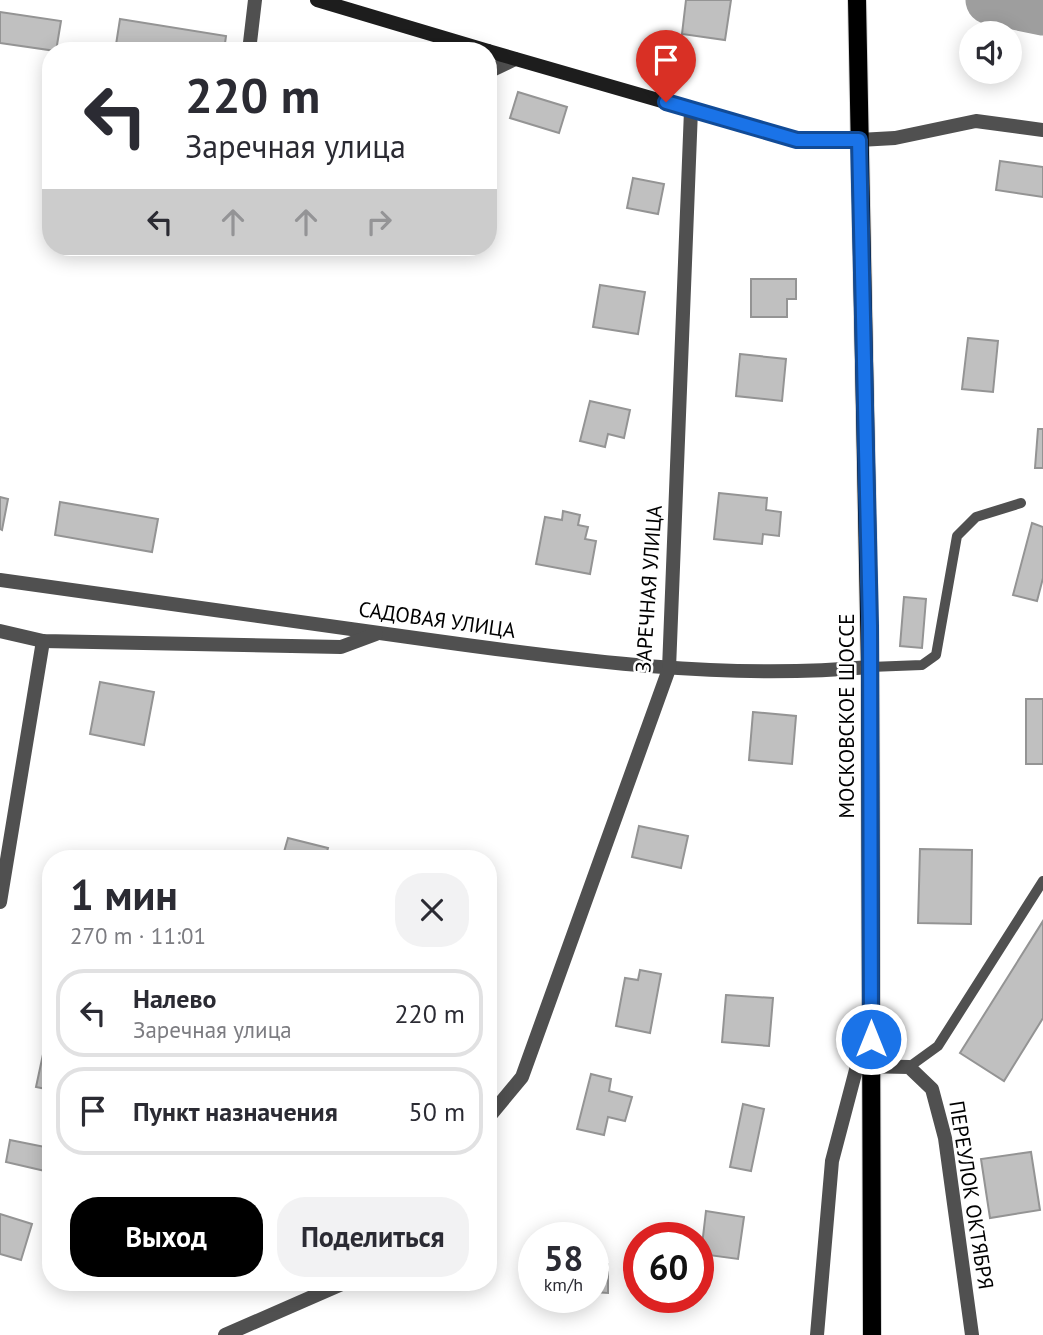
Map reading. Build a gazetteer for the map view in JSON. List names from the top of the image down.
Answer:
{
  "streets": {
    "main road": ["МОСКОВСКОЕ ШОССЕ"],
    "street": ["ЗАРЕЧНАЯ УЛИЦА", "САДОВАЯ УЛИЦА", "ПЕРЕУЛОК ОКТЯБРЯ"]
  },
  "crossings": [
    ["ЗАРЕЧНАЯ УЛИЦА", "САДОВАЯ УЛИЦА"],
    ["САДОВАЯ УЛИЦА", "МОСКОВСКОЕ ШОССЕ"]
  ],
  "page": {
    "turn": ["220 m", "Заречная улица"],
    "heading": ["1 мин", "270 m · 11:01"],
    "list": [
      {
        "name": "Налево",
        "note": "Заречная улица",
        "value": "220 m"
      },
      {
        "name": "Пункт назначения",
        "value": "50 m"
      }
    ],
    "buttons": ["Выход", "Поделиться"],
    "speed": "58 km/h",
    "limit": "60"
  }
}
